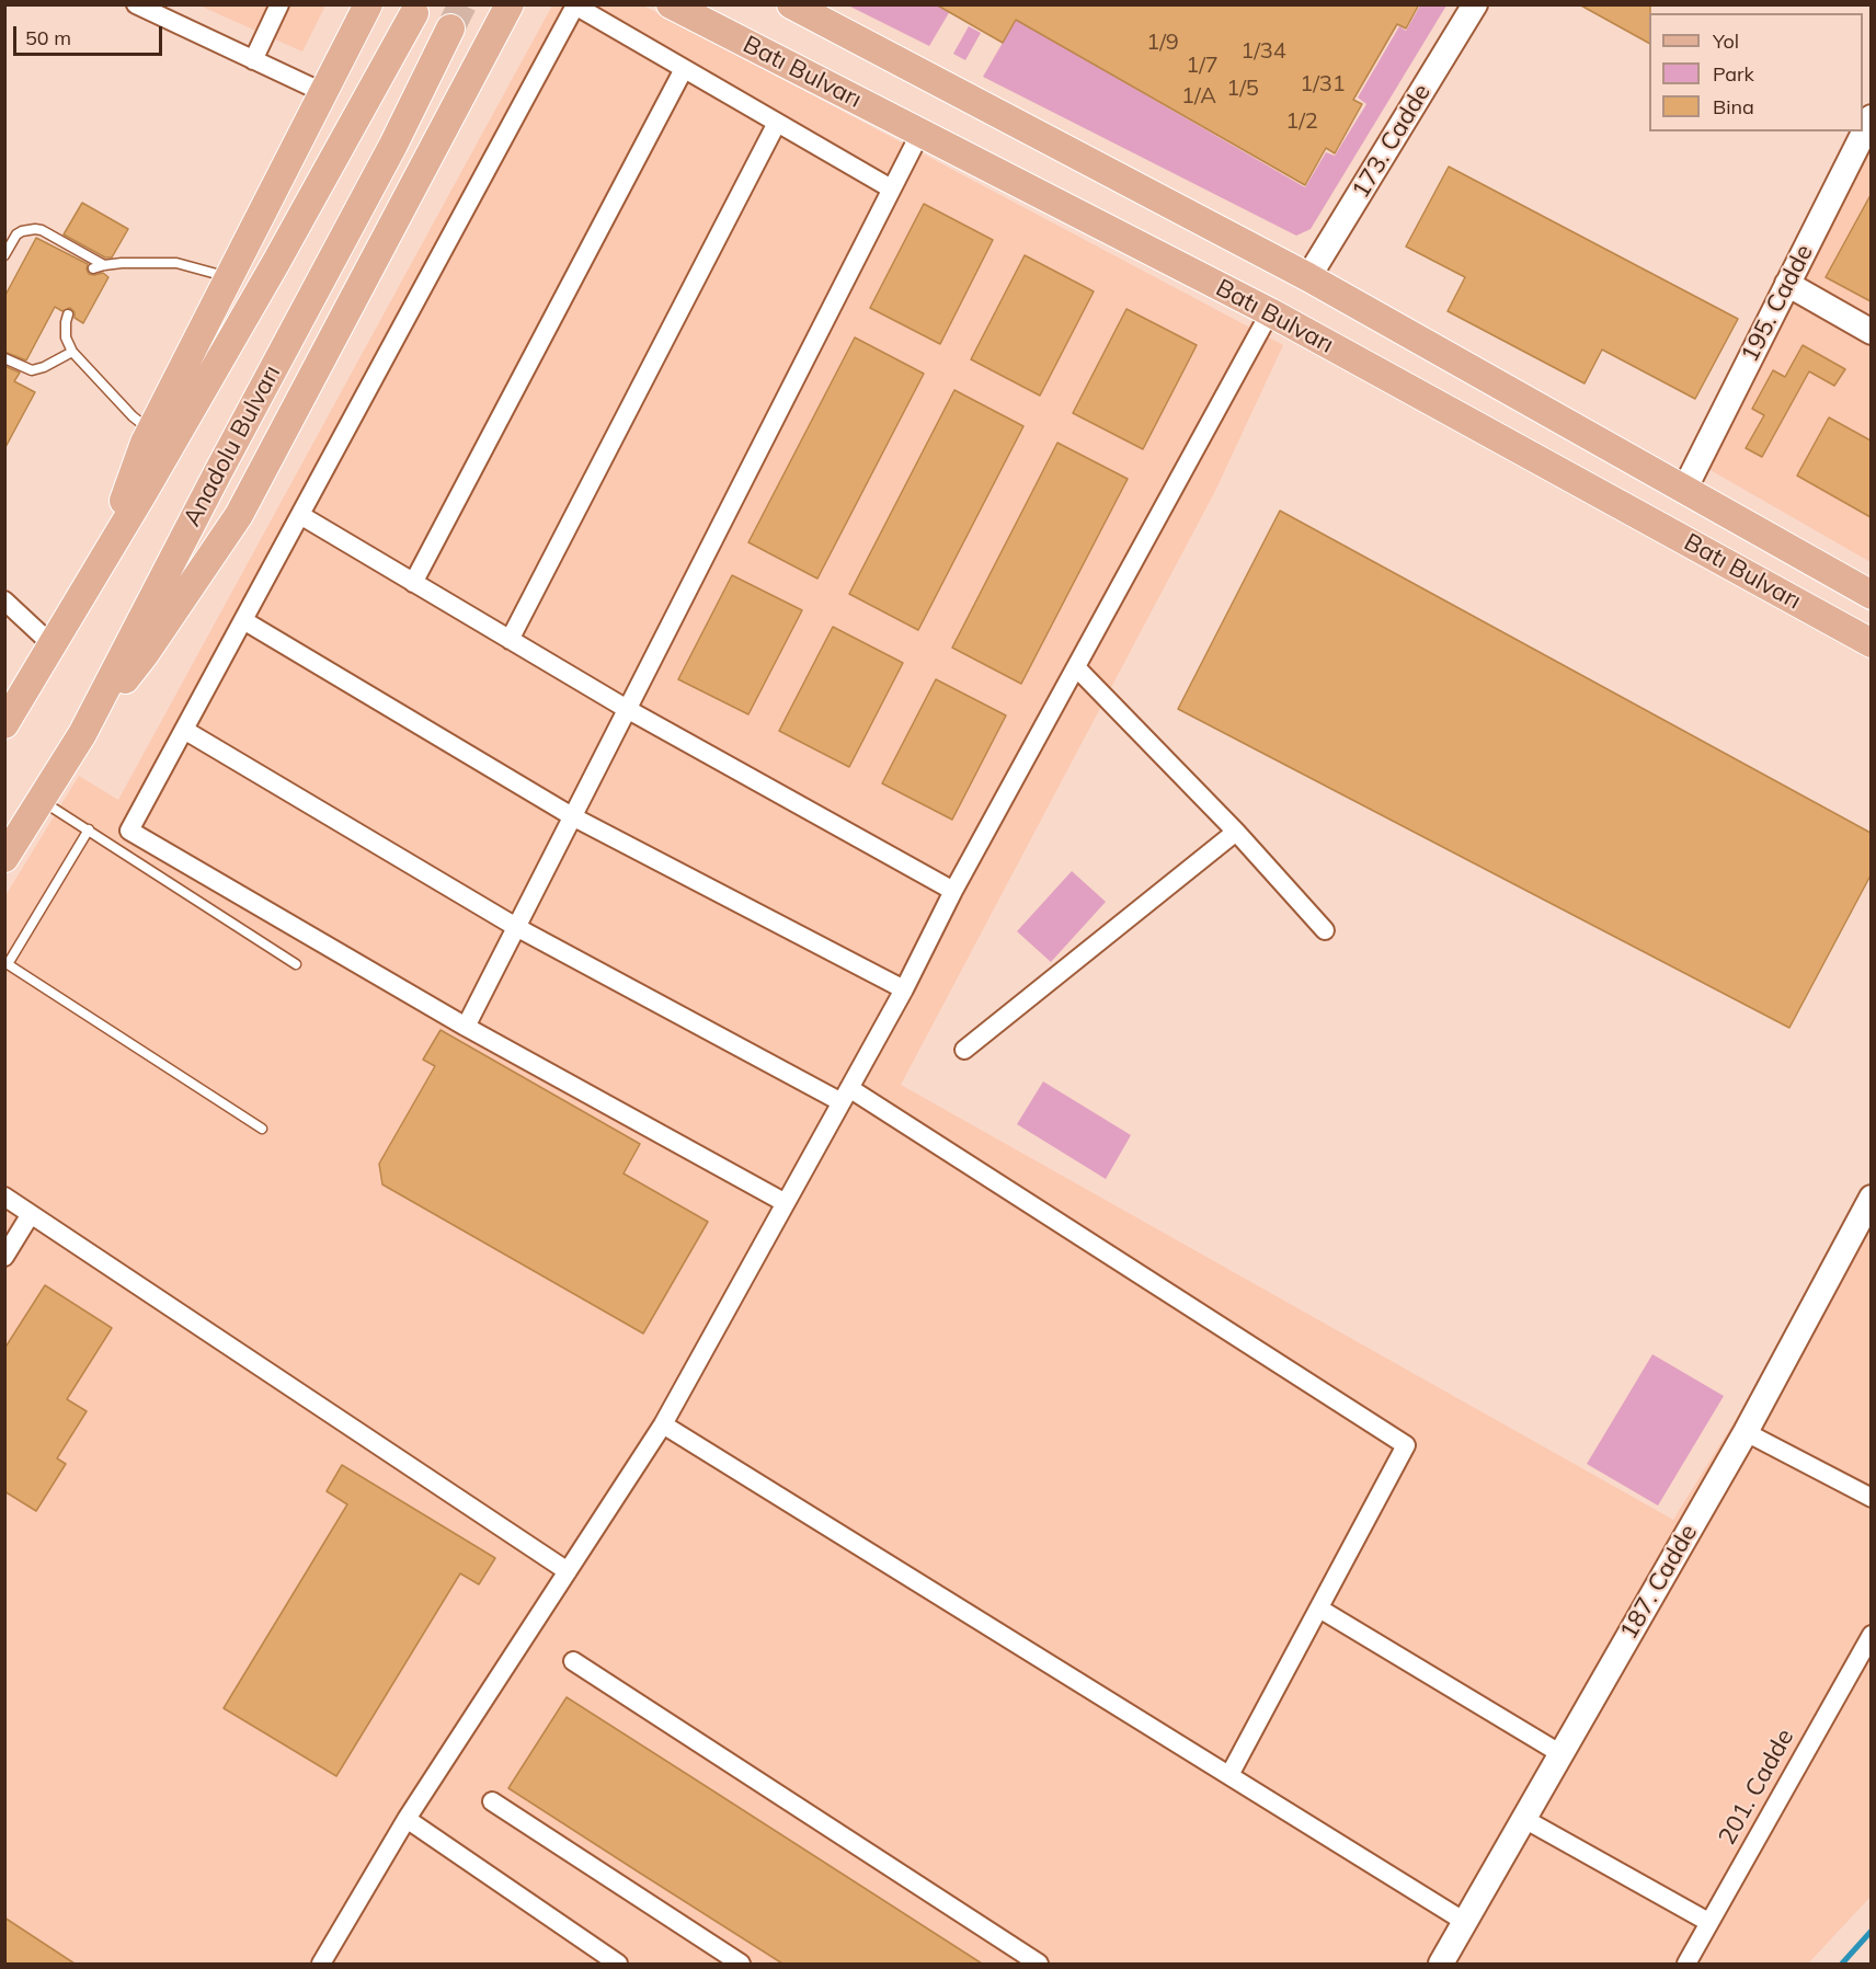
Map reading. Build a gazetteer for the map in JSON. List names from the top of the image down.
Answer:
{
  "streets": {
    "main road": [
      "Batı Bulvarı",
      "173. Cadde",
      "195. Cadde",
      "Anadolu Bulvarı",
      "187. Cadde"
    ],
    "street": ["201. Cadde"]
  },
  "crossings": [
    ["Batı Bulvarı", "173. Cadde"],
    ["Batı Bulvarı", "195. Cadde"]
  ],
  "house_numbers": [
    "1/9",
    "1/34",
    "1/7",
    "1/31",
    "1/5",
    "1/A",
    "1/2"
  ],
  "legend": ["Yol", "Park", "Bina"],
  "scale_bar": "50 m"
}
